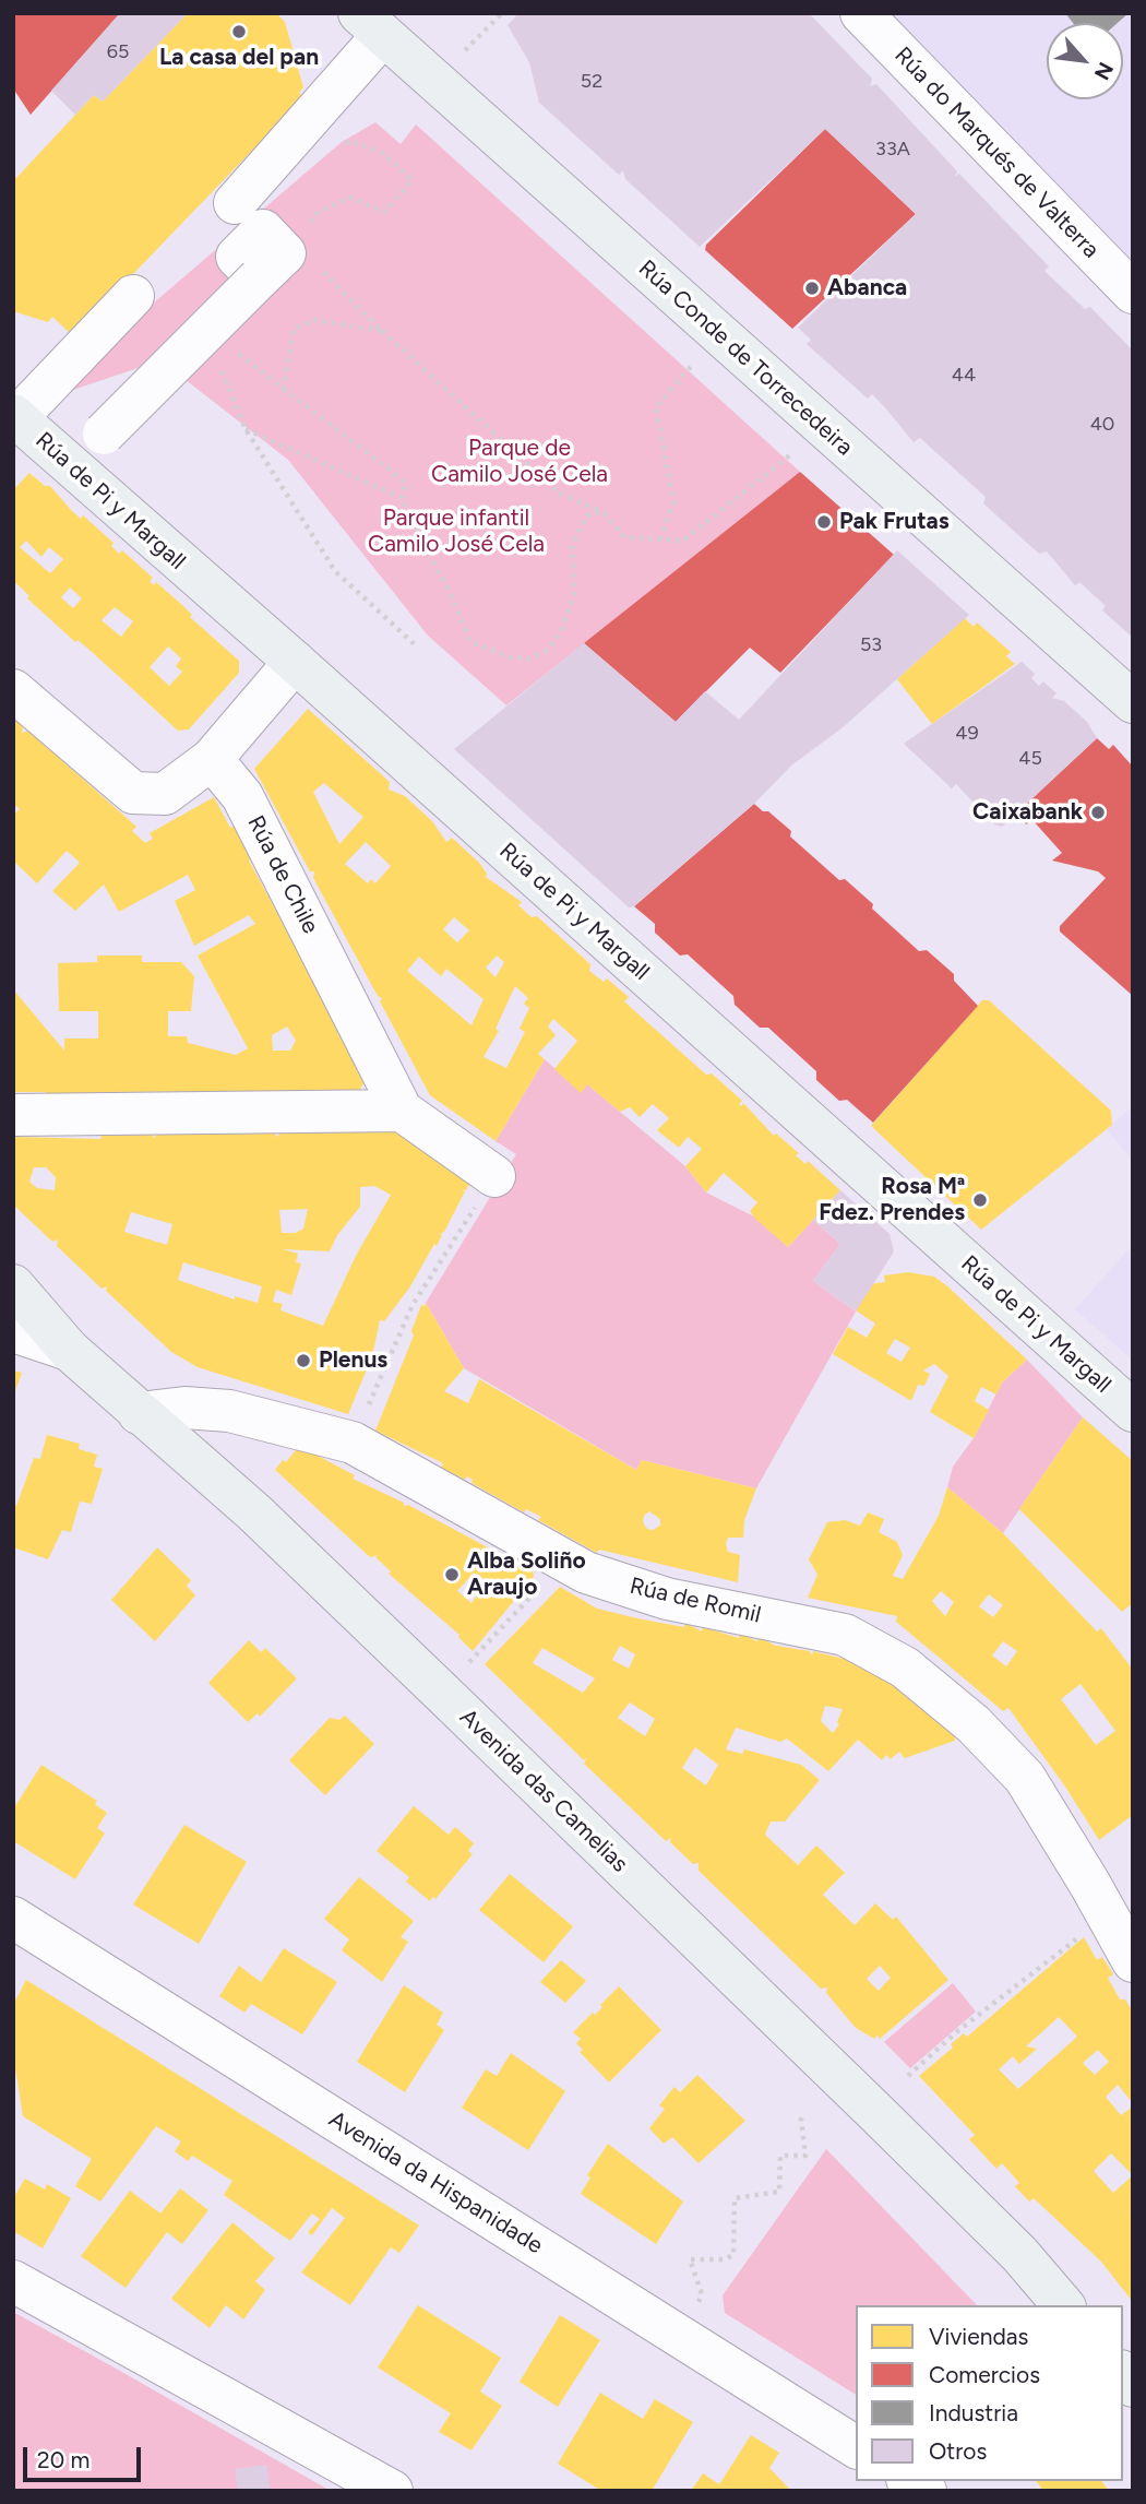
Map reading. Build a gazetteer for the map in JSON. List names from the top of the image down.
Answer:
{
  "streets": {
    "main road": ["Rúa Conde de Torrecedeira", "Rúa de Pi y Margall", "Avenida das Camelias"],
    "street": [
      "Rúa do Marqués de Valterra",
      "Rúa de Chile",
      "Rúa de Romil",
      "Avenida da Hispanidade"
    ]
  },
  "crossings": [
    ["Rúa de Romil", "Avenida das Camelias"]
  ],
  "parks": ["Parque de Camilo José Cela", "Parque infantil Camilo José Cela"],
  "places": [
    "La casa del pan",
    "Abanca",
    "Pak Frutas",
    "Caixabank",
    "Rosa Mª Fdez. Prendes",
    "Plenus",
    "Alba Soliño Araujo"
  ],
  "house_numbers": [
    "65",
    "52",
    "33A",
    "44",
    "40",
    "53",
    "49",
    "45"
  ],
  "legend": [
    "Viviendas",
    "Comercios",
    "Industria",
    "Otros"
  ],
  "scale_bar": "20 m",
  "north": "bottom right"
}
